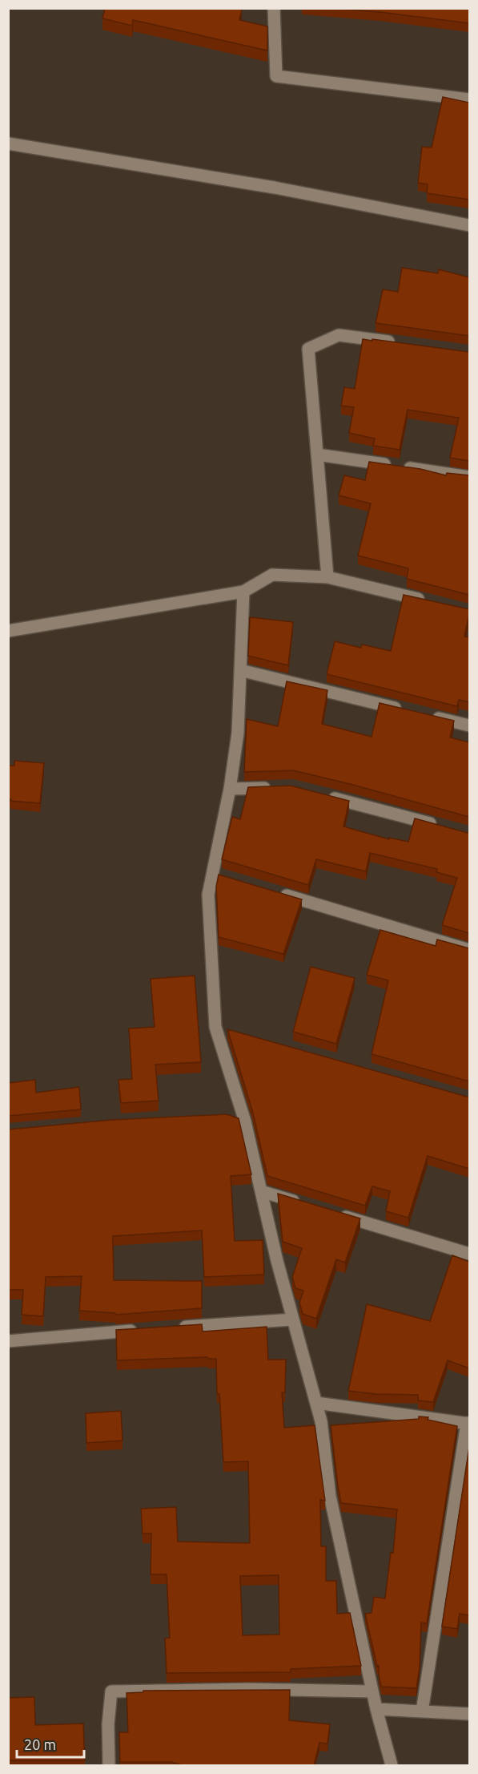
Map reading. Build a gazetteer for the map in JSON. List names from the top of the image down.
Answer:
{
  "scale_bar": "20 m"
}
